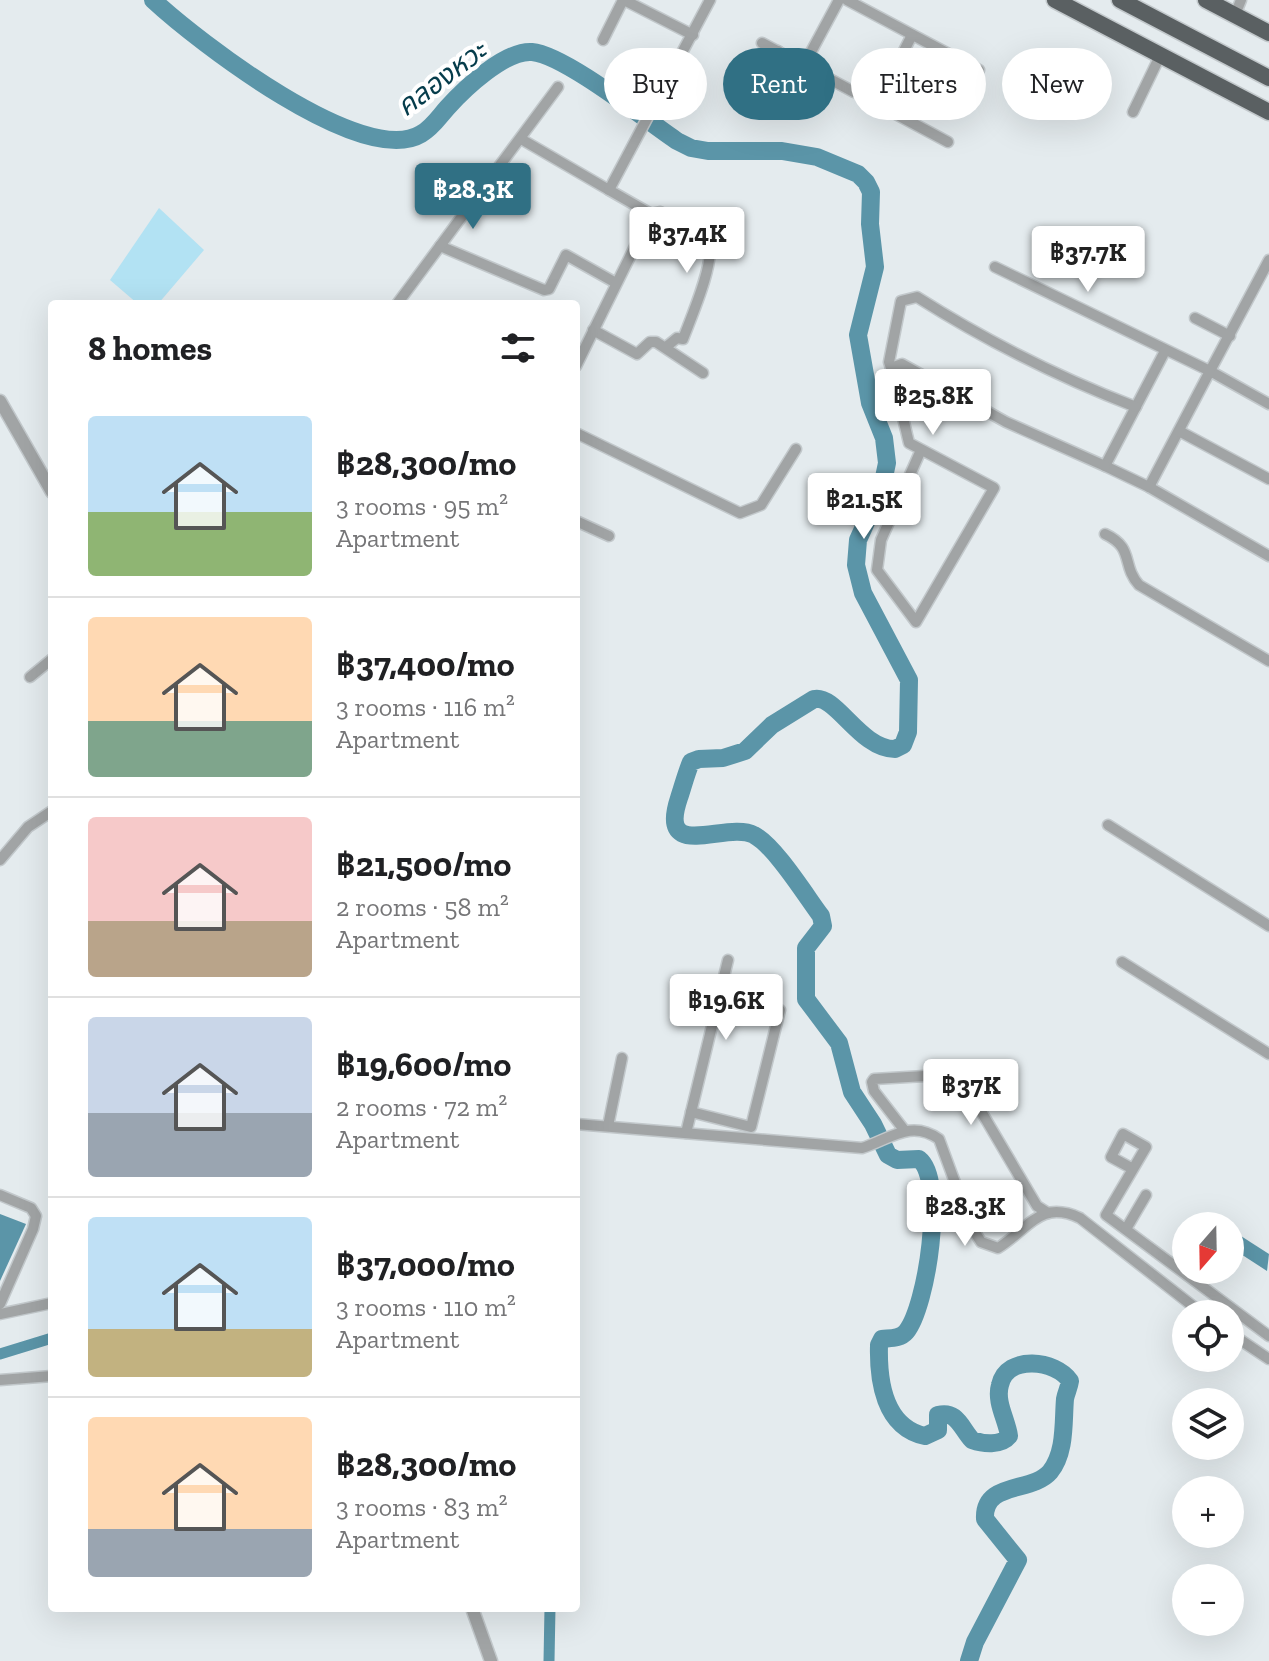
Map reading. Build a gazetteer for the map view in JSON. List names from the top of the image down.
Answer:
{
  "water": ["คลองหวะ"],
  "north": "bottom",
  "page": {
    "chip": [
      "Buy",
      "Rent",
      "Filters",
      "New"
    ],
    "price": [
      "฿28.3K",
      "฿37.4K",
      "฿37.7K",
      "฿25.8K",
      "฿21.5K",
      "฿19.6K",
      "฿37K",
      "฿28.3K"
    ],
    "heading": "8 homes",
    "list": [
      {
        "name": "฿28,300/mo",
        "note": "3 rooms · 95 m² · Apartment"
      },
      {
        "name": "฿37,400/mo",
        "note": "3 rooms · 116 m² · Apartment"
      },
      {
        "name": "฿21,500/mo",
        "note": "2 rooms · 58 m² · Apartment"
      },
      {
        "name": "฿19,600/mo",
        "note": "2 rooms · 72 m² · Apartment"
      },
      {
        "name": "฿37,000/mo",
        "note": "3 rooms · 110 m² · Apartment"
      },
      {
        "name": "฿28,300/mo",
        "note": "3 rooms · 83 m² · Apartment"
      }
    ],
    "map_buttons": ["+", "−"]
  }
}
